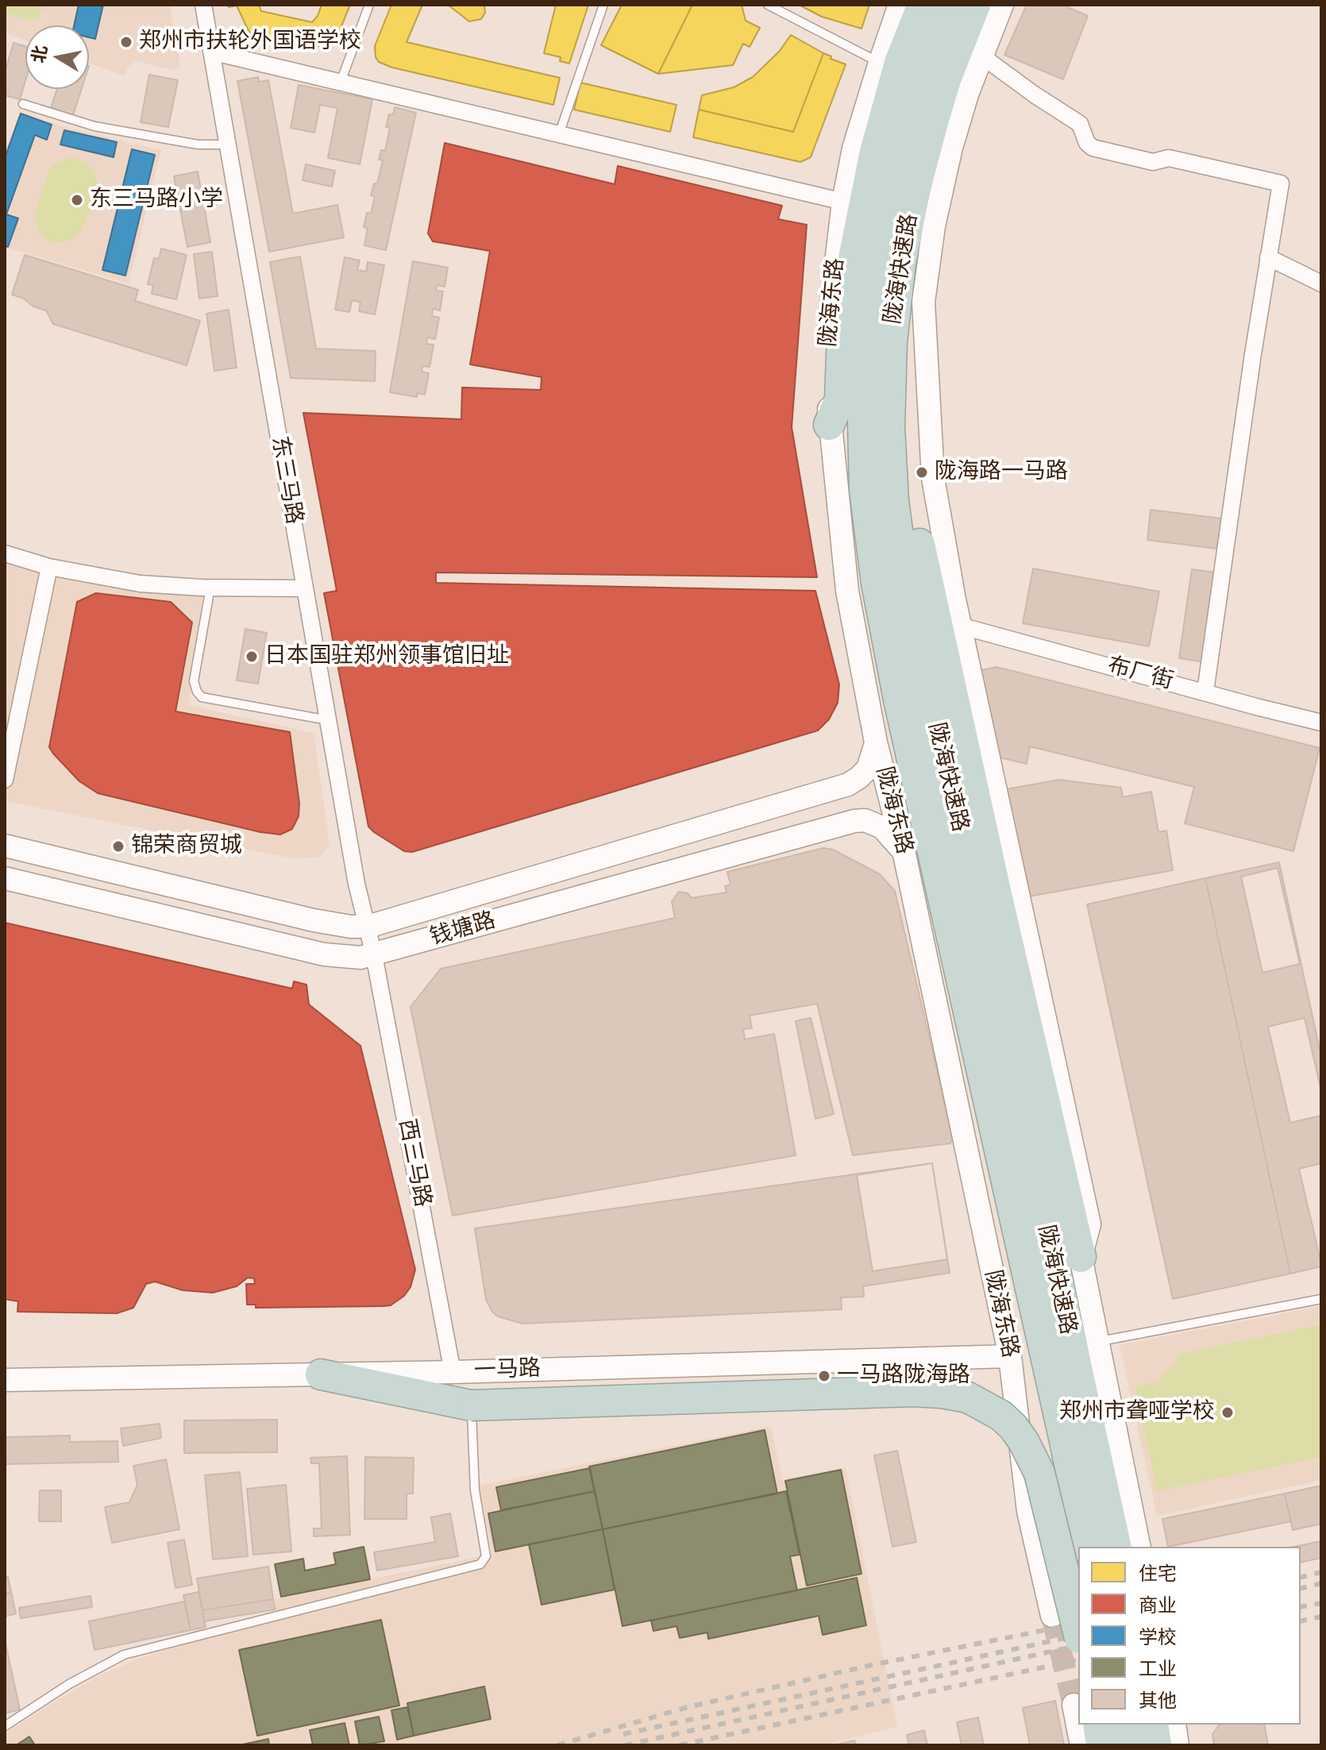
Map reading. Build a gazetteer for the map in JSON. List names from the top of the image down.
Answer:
{
  "streets": {
    "highway": ["陇海快速路"],
    "street": [
      "陇海东路",
      "东三马路",
      "布厂街",
      "钱塘路",
      "西三马路",
      "一马路"
    ]
  },
  "crossings": [
    ["陇海东路", "钱塘路"],
    ["陇海东路", "一马路"],
    ["东三马路", "钱塘路"],
    ["东三马路", "西三马路"],
    ["钱塘路", "西三马路"],
    ["西三马路", "一马路"]
  ],
  "places": [
    "郑州市扶轮外国语学校",
    "东三马路小学",
    "陇海路一马路",
    "日本国驻郑州领事馆旧址",
    "锦荣商贸城",
    "一马路陇海路",
    "郑州市聋哑学校"
  ],
  "legend": [
    "住宅",
    "商业",
    "学校",
    "工业",
    "其他"
  ],
  "north": "left"
}
